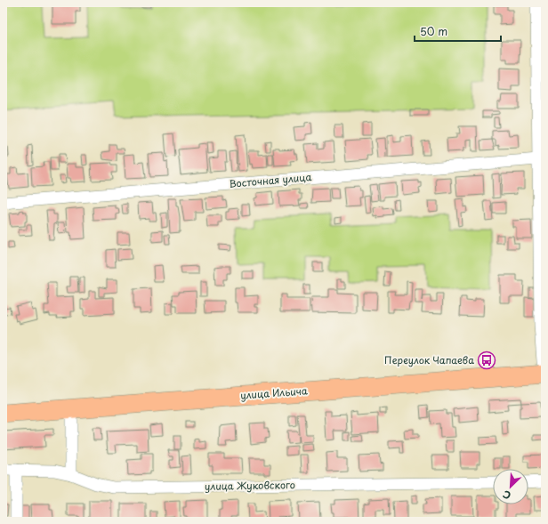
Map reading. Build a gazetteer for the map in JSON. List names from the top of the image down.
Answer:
{
  "streets": {
    "main road": ["улица Ильича"],
    "street": ["Восточная улица", "улица Жуковского"]
  },
  "places": {
    "bus stop": ["Переулок Чапаева"]
  },
  "scale_bar": "50 m",
  "north": "bottom left"
}
